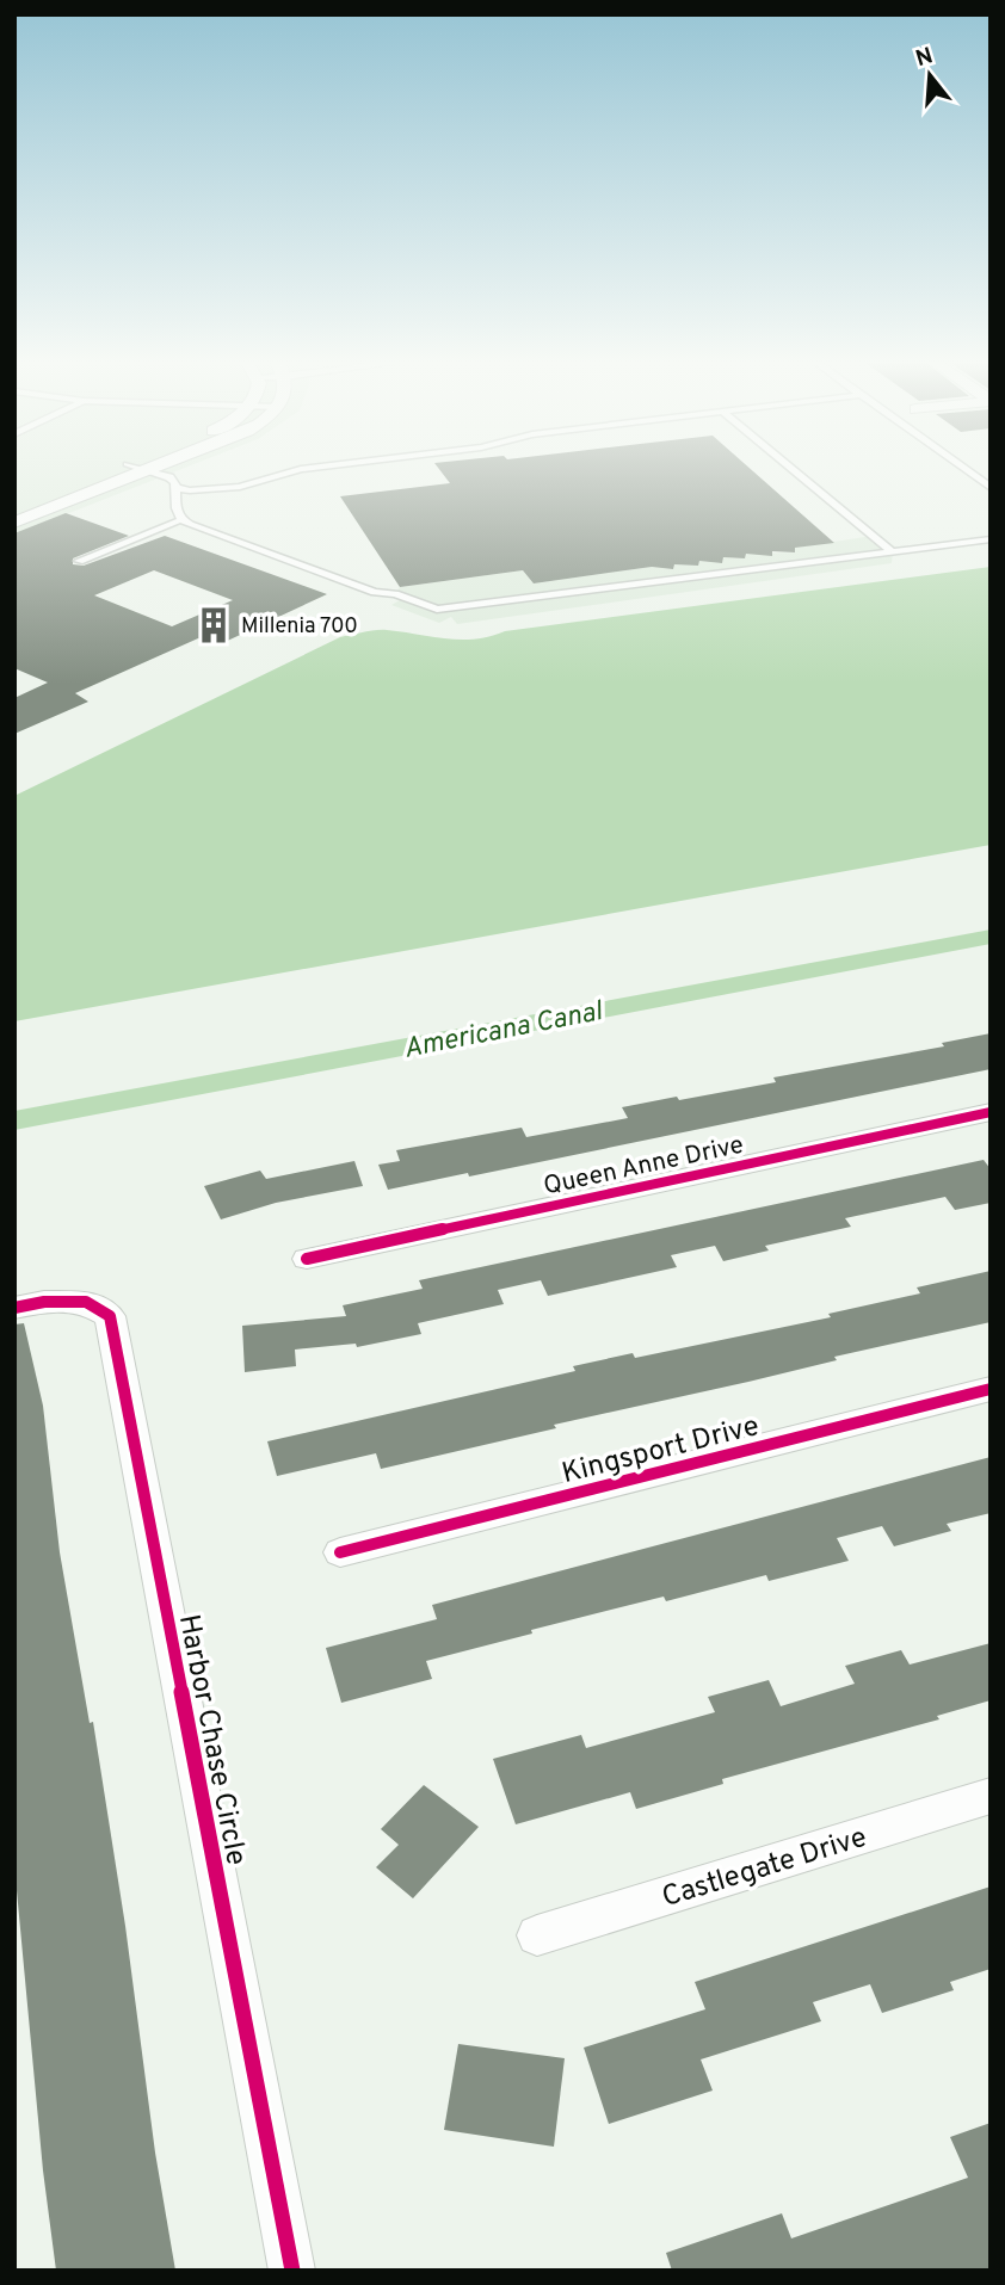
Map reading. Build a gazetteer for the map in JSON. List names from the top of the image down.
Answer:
{
  "streets": {
    "street": [
      "Queen Anne Drive",
      "Kingsport Drive",
      "Harbor Chase Circle",
      "Castlegate Drive"
    ]
  },
  "water": ["Americana Canal"],
  "places": {
    "building": ["Millenia 700"]
  },
  "north": "top"
}
